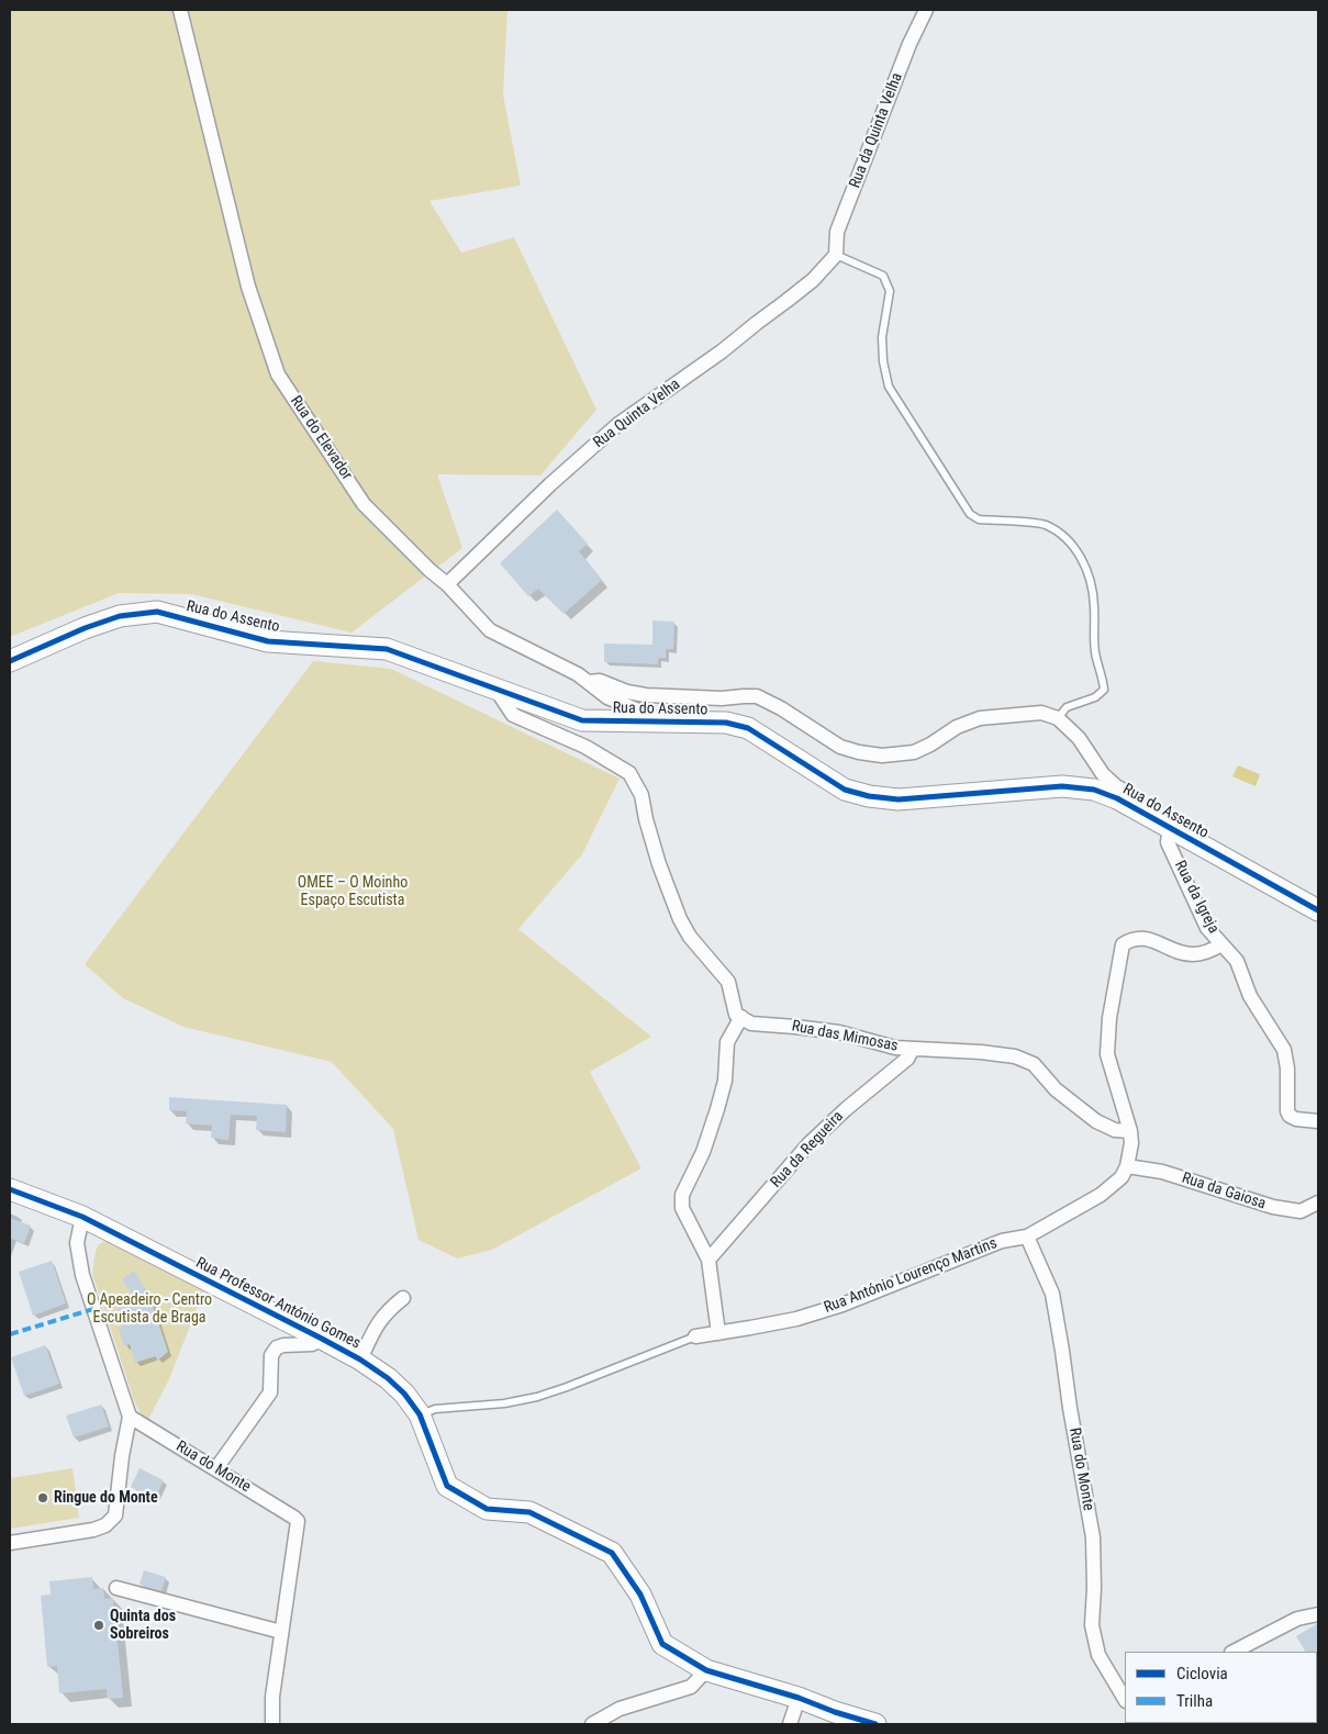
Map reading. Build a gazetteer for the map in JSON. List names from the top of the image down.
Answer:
{
  "streets": {
    "street": [
      "Rua da Quinta Velha",
      "Rua Quinta Velha",
      "Rua do Elevador",
      "Rua do Assento",
      "Rua da Igreja",
      "Rua das Mimosas",
      "Rua da Regueira",
      "Rua da Gaiosa",
      "Rua António Lourenço Martins",
      "Rua Professor António Gomes",
      "Rua do Monte"
    ]
  },
  "crossings": [
    ["Rua da Quinta Velha", "Rua Quinta Velha"],
    ["Rua Quinta Velha", "Rua do Elevador"],
    ["Rua do Elevador", "Rua do Assento"],
    ["Rua do Assento", "Rua da Igreja"],
    ["Rua das Mimosas", "Rua da Regueira"],
    ["Rua da Gaiosa", "Rua António Lourenço Martins"],
    ["Rua António Lourenço Martins", "Rua Professor António Gomes"],
    ["Rua António Lourenço Martins", "Rua do Monte"]
  ],
  "parks": ["OMEE – O Moinho Espaço Escutista", "O Apeadeiro - Centro Escutista de Braga"],
  "places": ["Ringue do Monte", "Quinta dos Sobreiros"],
  "legend": ["Ciclovia", "Trilha"]
}
